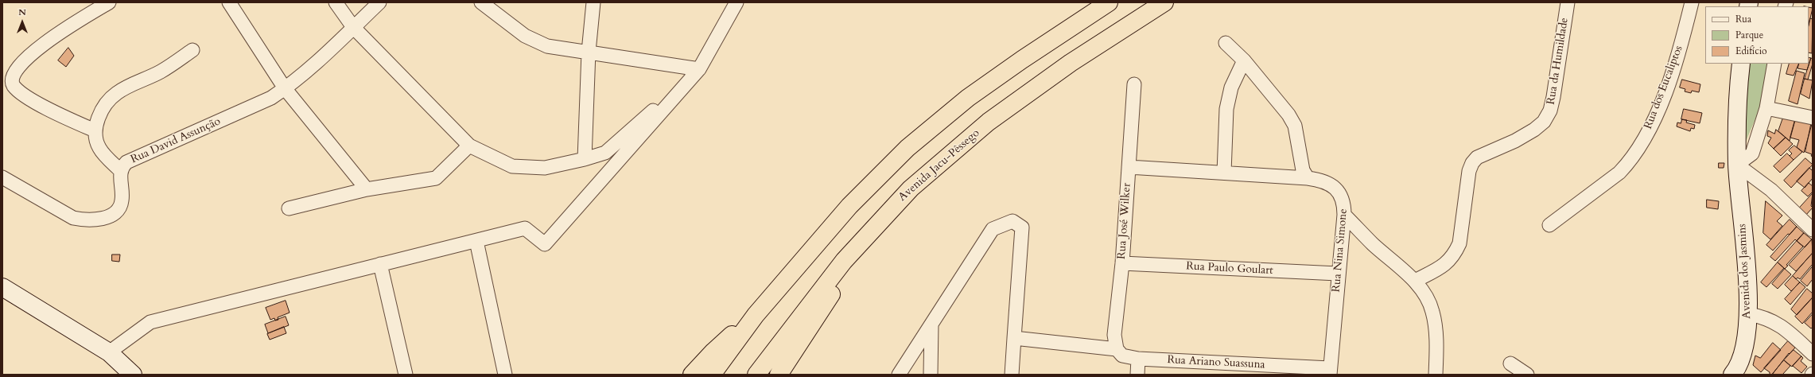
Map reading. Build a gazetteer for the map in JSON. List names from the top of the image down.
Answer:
{
  "streets": {
    "highway": ["Avenida Jacu-Pêssego"],
    "main road": ["Avenida dos Jasmins"],
    "street": [
      "Rua da Humildade",
      "Rua dos Eucaliptos",
      "Rua David Assunção",
      "Rua José Wilker",
      "Rua Nina Simone",
      "Rua Paulo Goulart",
      "Rua Ariano Suassuna"
    ]
  },
  "crossings": [
    ["Rua José Wilker", "Rua Nina Simone"],
    ["Rua José Wilker", "Rua Paulo Goulart"],
    ["Rua José Wilker", "Rua Ariano Suassuna"],
    ["Rua Nina Simone", "Rua Paulo Goulart"],
    ["Rua Nina Simone", "Rua Ariano Suassuna"]
  ],
  "legend": ["Rua", "Parque", "Edifício"],
  "north": "top"
}
